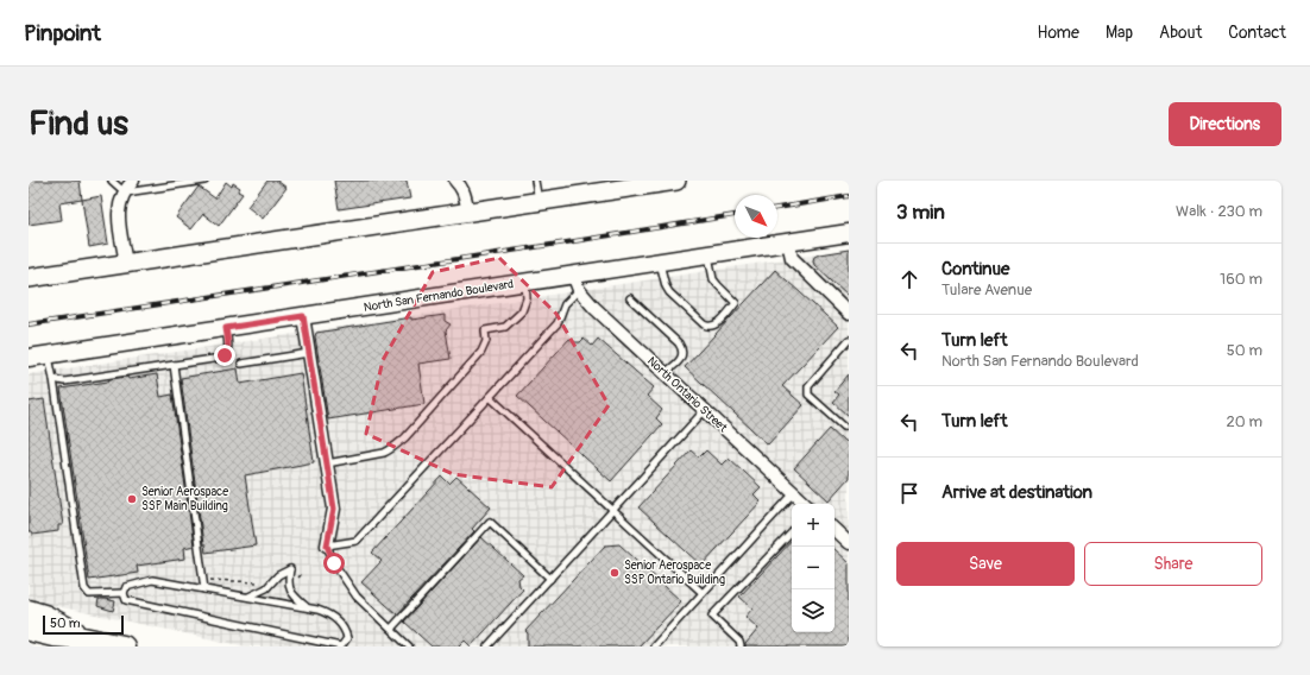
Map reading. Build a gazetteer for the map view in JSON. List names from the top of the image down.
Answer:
{
  "streets": {
    "street": ["North San Fernando Boulevard", "North Ontario Street"]
  },
  "crossings": [
    ["North San Fernando Boulevard", "North Ontario Street"]
  ],
  "places": ["Senior Aerospace SSP Main Building", "Senior Aerospace SSP Ontario Building"],
  "scale_bar": "50 m",
  "north": "bottom right",
  "page": {
    "header": "Pinpoint",
    "nav": [
      "Home",
      "Map",
      "About",
      "Contact"
    ],
    "buttons": [
      "Directions",
      ["Save", "Share"]
    ],
    "title": "Find us",
    "heading": ["3 min", "Walk · 230 m"],
    "list": [
      ["Continue", "Tulare Avenue", "160 m"],
      ["Turn left", "North San Fernando Boulevard", "50 m"],
      ["Turn left", "20 m"],
      "Arrive at destination"
    ],
    "map_buttons": ["+", "−"],
    "scale": "50 m"
  }
}
